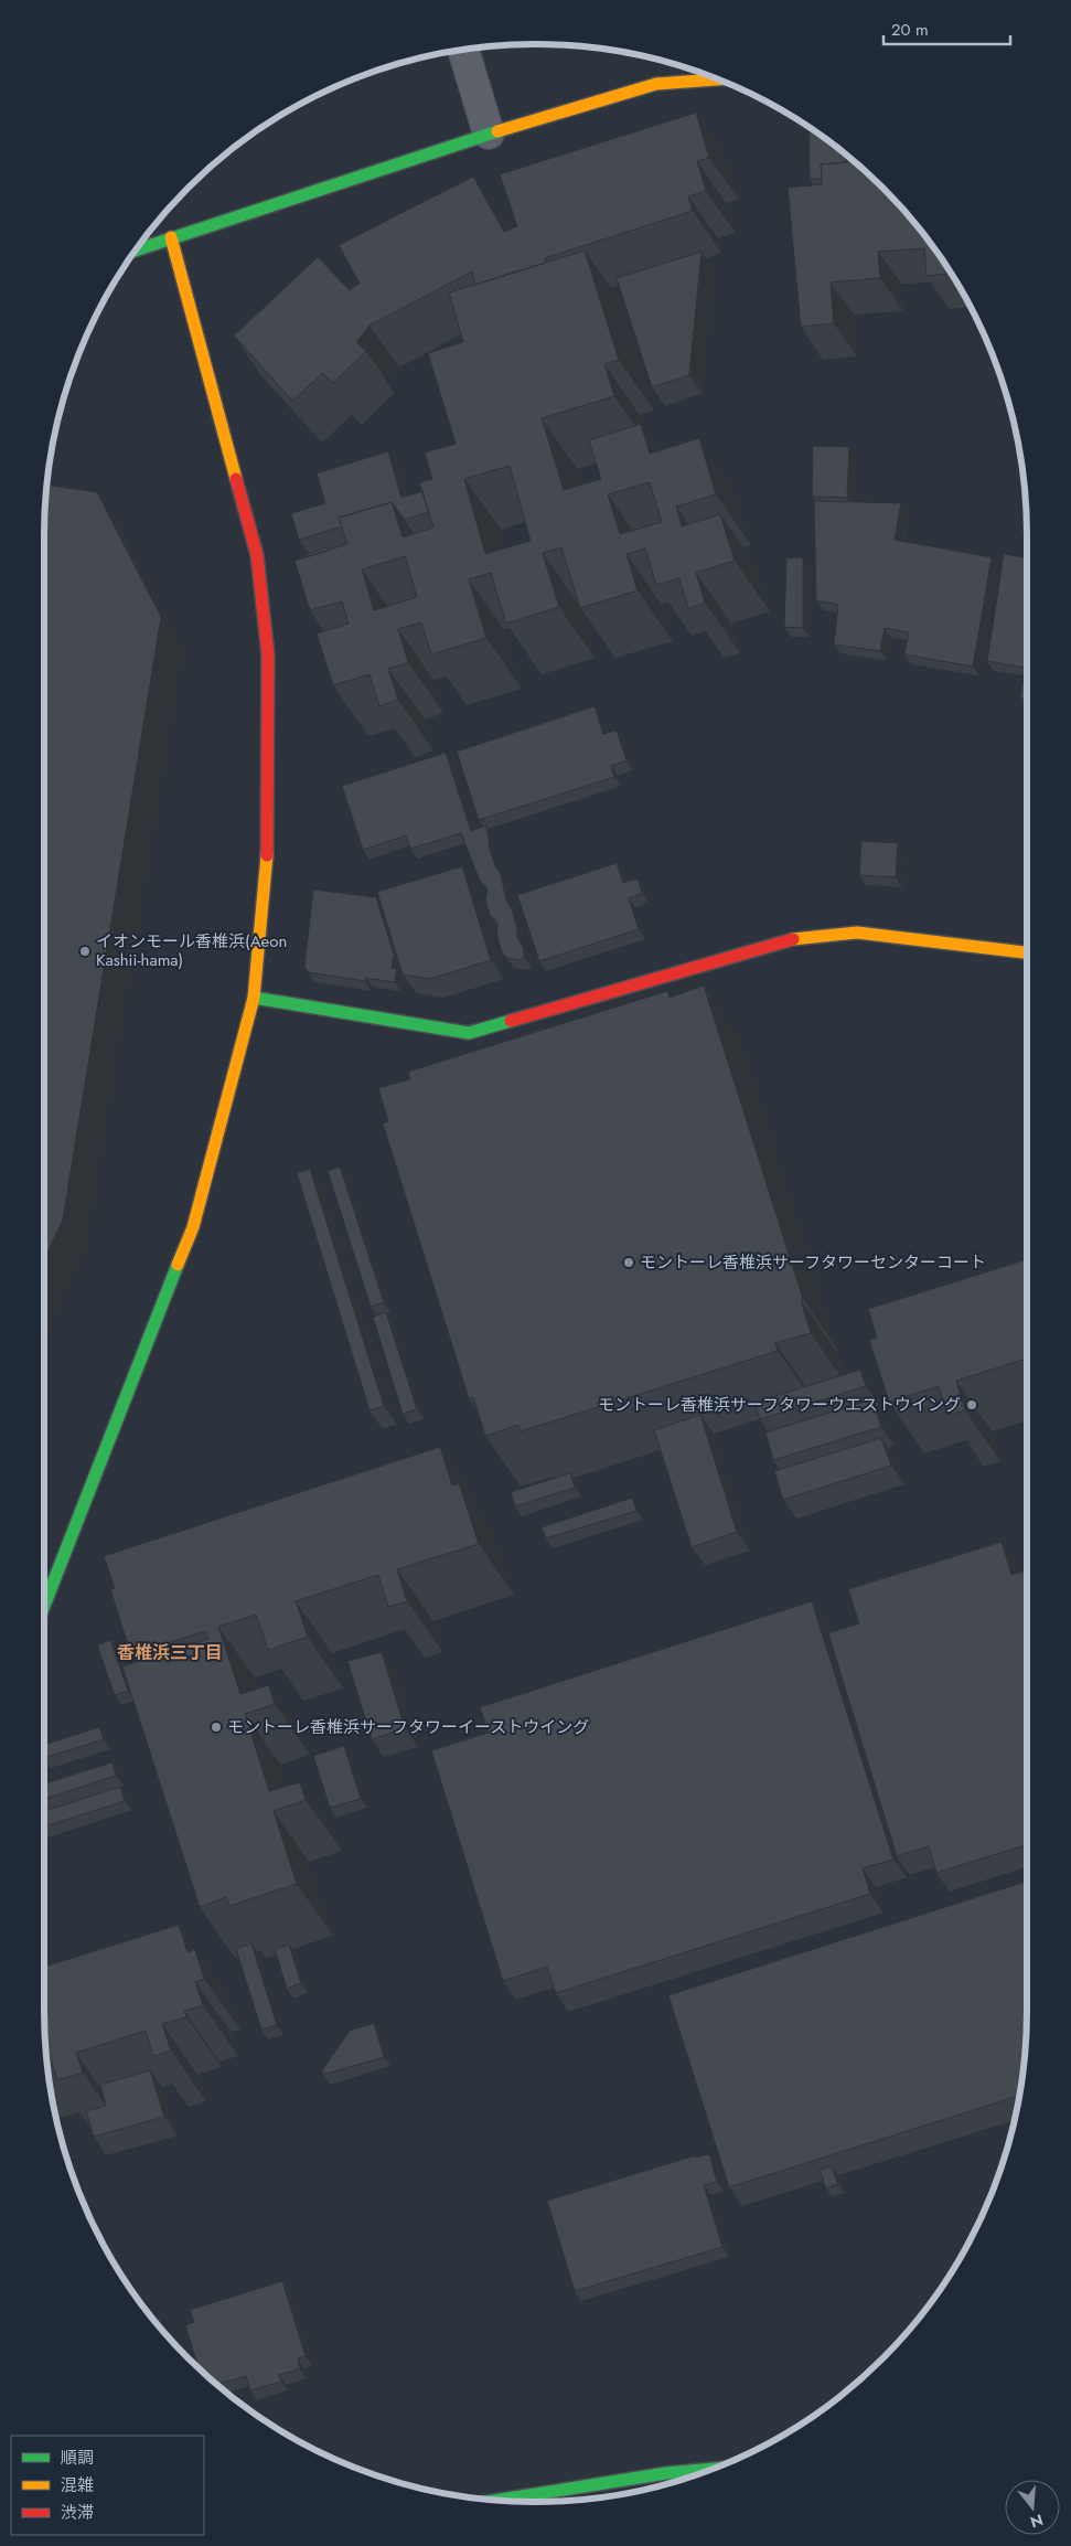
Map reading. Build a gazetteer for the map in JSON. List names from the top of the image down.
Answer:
{
  "districts": ["香椎浜三丁目"],
  "places": [
    "イオンモール香椎浜(Aeon Kashii-hama)",
    "モントーレ香椎浜サーフタワーセンターコート",
    "モントーレ香椎浜サーフタワーウエストウイング",
    "モントーレ香椎浜サーフタワーイーストウイング"
  ],
  "legend": ["順調", "混雑", "渋滞"],
  "scale_bar": "20 m",
  "north": "bottom"
}
